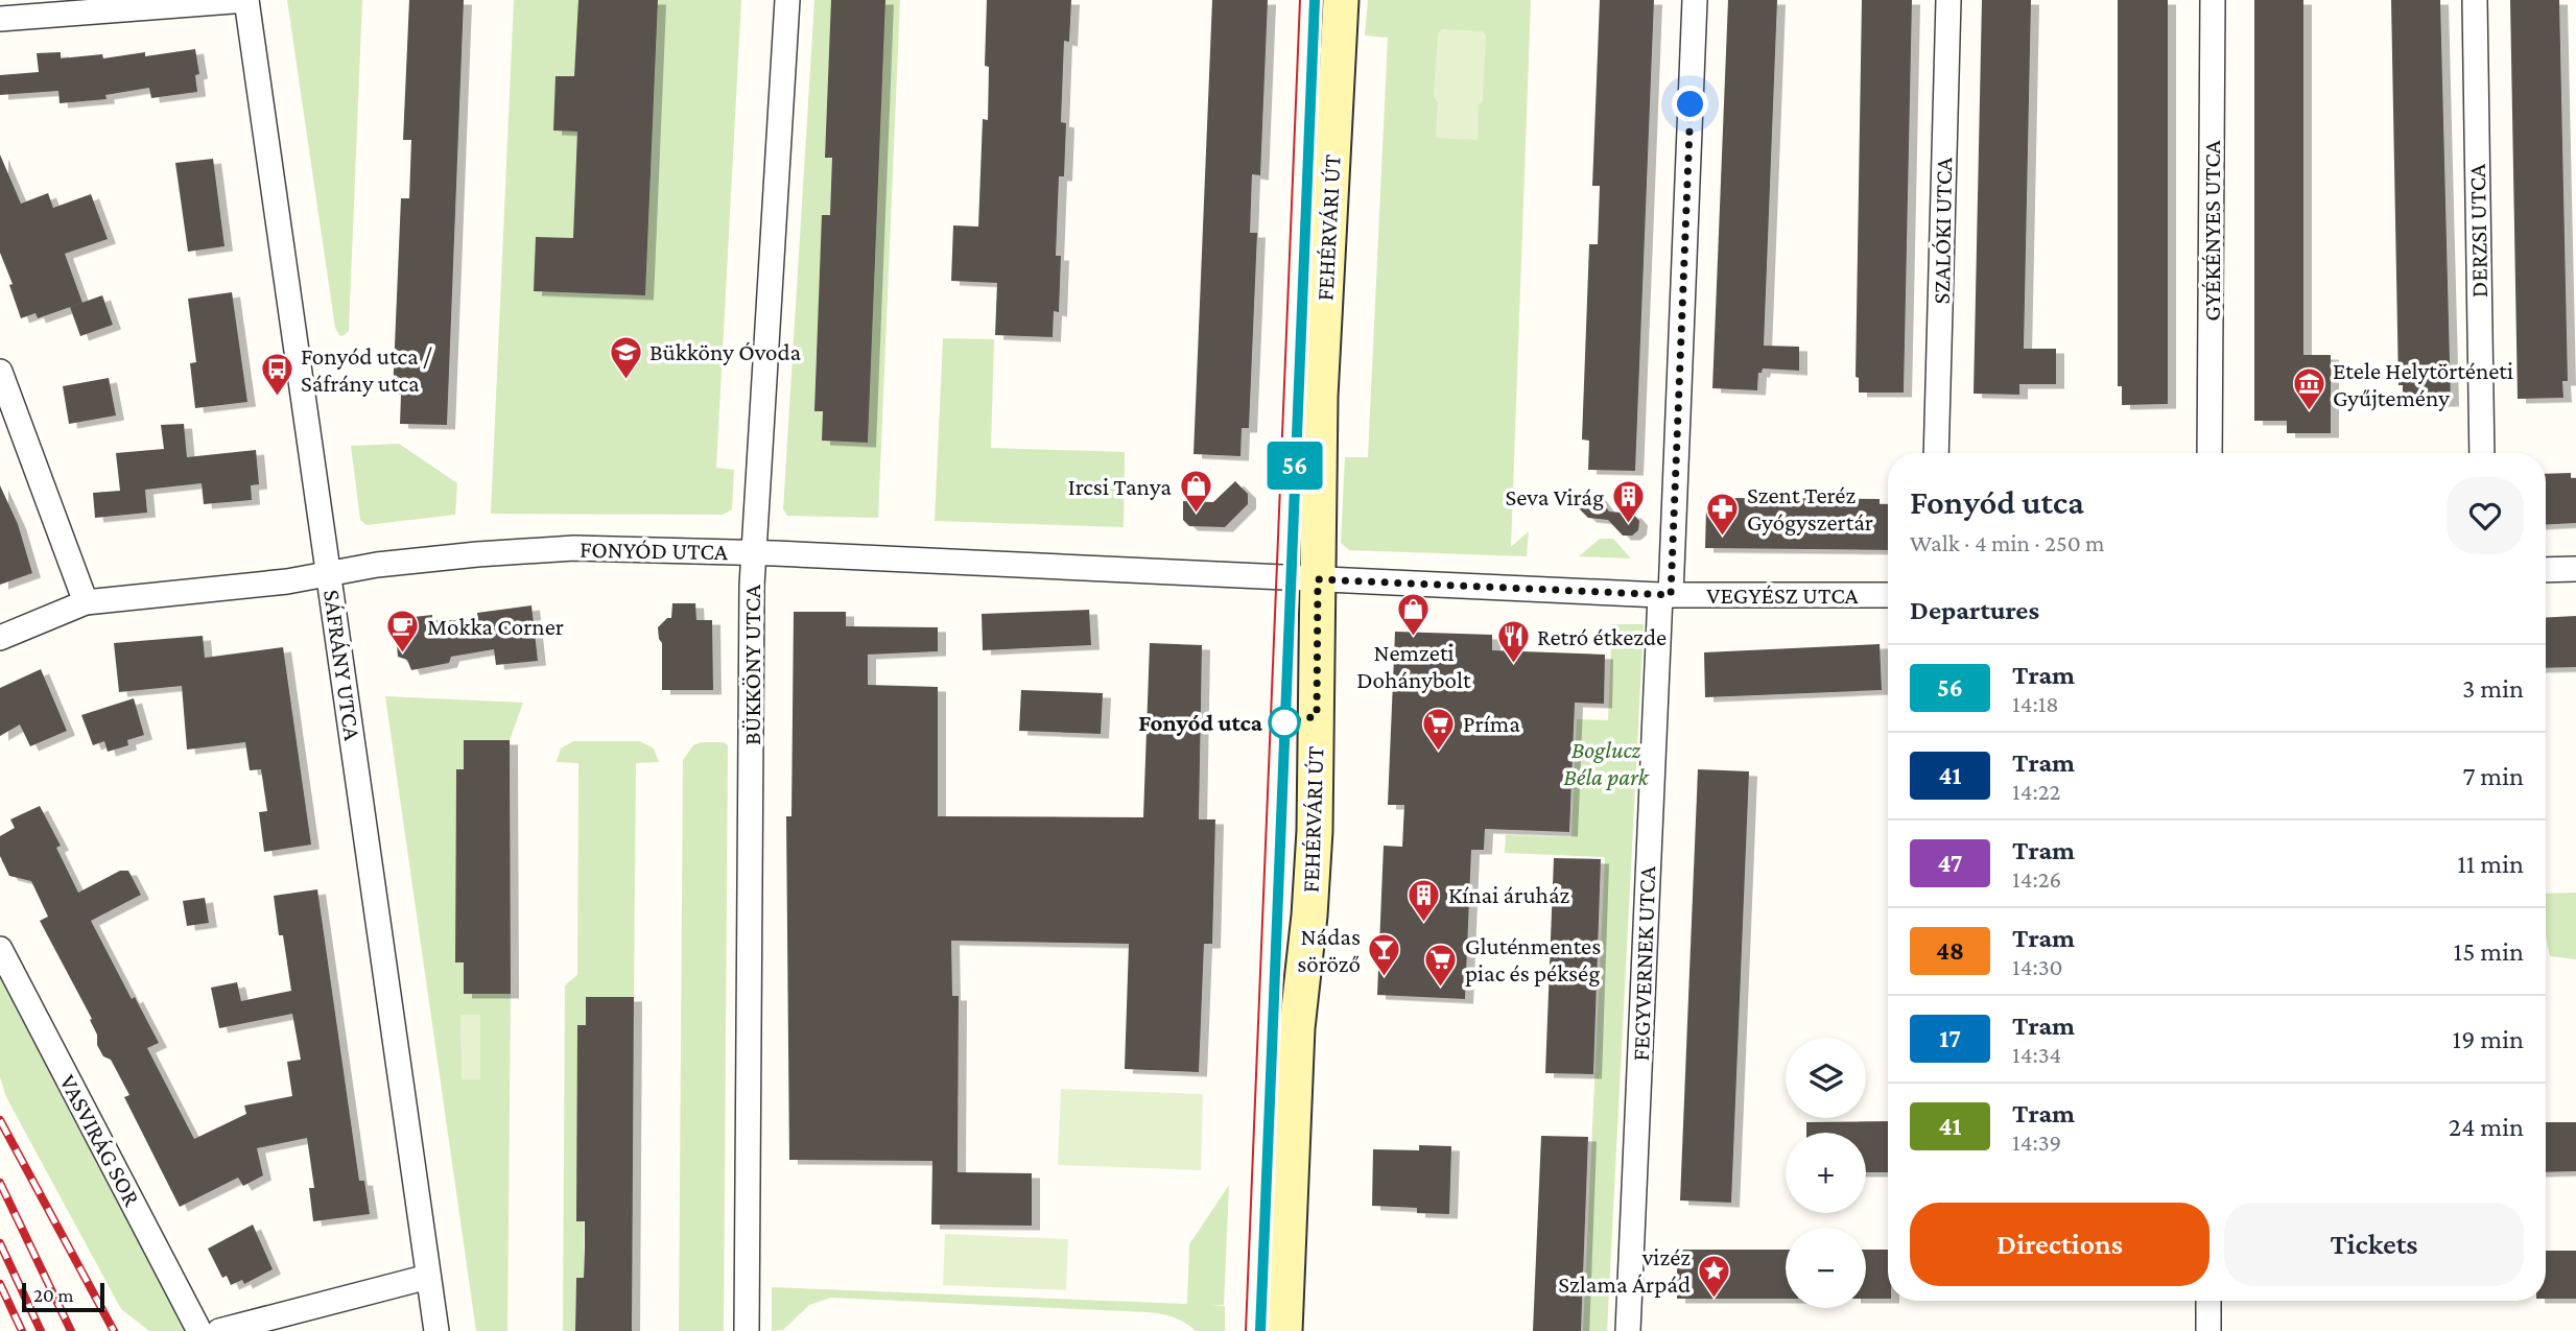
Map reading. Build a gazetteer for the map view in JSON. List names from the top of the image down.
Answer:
{
  "streets": {
    "street": [
      "FEHÉRVÁRI ÚT",
      "SZALÓKI UTCA",
      "GYÉKÉNYES UTCA",
      "DERZSI UTCA",
      "FONYÓD UTCA",
      "VEGYÉSZ UTCA",
      "SÁFRÁNY UTCA",
      "BÜKKÖNY UTCA",
      "FEGYVERNEK UTCA",
      "VASVIRÁG SOR"
    ]
  },
  "crossings": [
    ["FEHÉRVÁRI ÚT", "FONYÓD UTCA"],
    ["FEHÉRVÁRI ÚT", "VEGYÉSZ UTCA"],
    ["FONYÓD UTCA", "VEGYÉSZ UTCA"],
    ["FONYÓD UTCA", "SÁFRÁNY UTCA"],
    ["FONYÓD UTCA", "BÜKKÖNY UTCA"],
    ["VEGYÉSZ UTCA", "FEGYVERNEK UTCA"]
  ],
  "parks": ["Boglucz Béla park"],
  "places": {
    "school or university": ["Bükköny Óvoda"],
    "bus stop": ["Fonyód utca / Sáfrány utca"],
    "museum": ["Etele Helytörténeti Gyűjtemény"],
    "shop": ["Ircsi Tanya", "Nemzeti Dohánybolt"],
    "building": ["Seva Virág", "Kínai áruház"],
    "pharmacy": ["Szent Teréz Gyógyszertár"],
    "cafe": ["Mokka Corner"],
    "restaurant": ["Retró étkezde"],
    "other": ["Fonyód utca"],
    "supermarket": ["Príma", "Gluténmentes piac és pékség"],
    "bar": ["Nádas söröző"],
    "place": ["vizéz Szlama Árpád"]
  },
  "lines": ["tram line 56"],
  "scale_bar": "20 m",
  "page": {
    "on_map": "56",
    "heading": [
      ["Fonyód utca", "Walk · 4 min · 250 m"],
      "Departures"
    ],
    "list": [
      {
        "mark": "56",
        "name": "Tram",
        "note": "14:18",
        "value": "3 min"
      },
      {
        "mark": "41",
        "name": "Tram",
        "note": "14:22",
        "value": "7 min"
      },
      {
        "mark": "47",
        "name": "Tram",
        "note": "14:26",
        "value": "11 min"
      },
      {
        "mark": "48",
        "name": "Tram",
        "note": "14:30",
        "value": "15 min"
      },
      {
        "mark": "17",
        "name": "Tram",
        "note": "14:34",
        "value": "19 min"
      },
      {
        "mark": "41",
        "name": "Tram",
        "note": "14:39",
        "value": "24 min"
      }
    ],
    "map_buttons": ["+", "−"],
    "buttons": ["Directions", "Tickets"],
    "scale": "20 m"
  }
}
